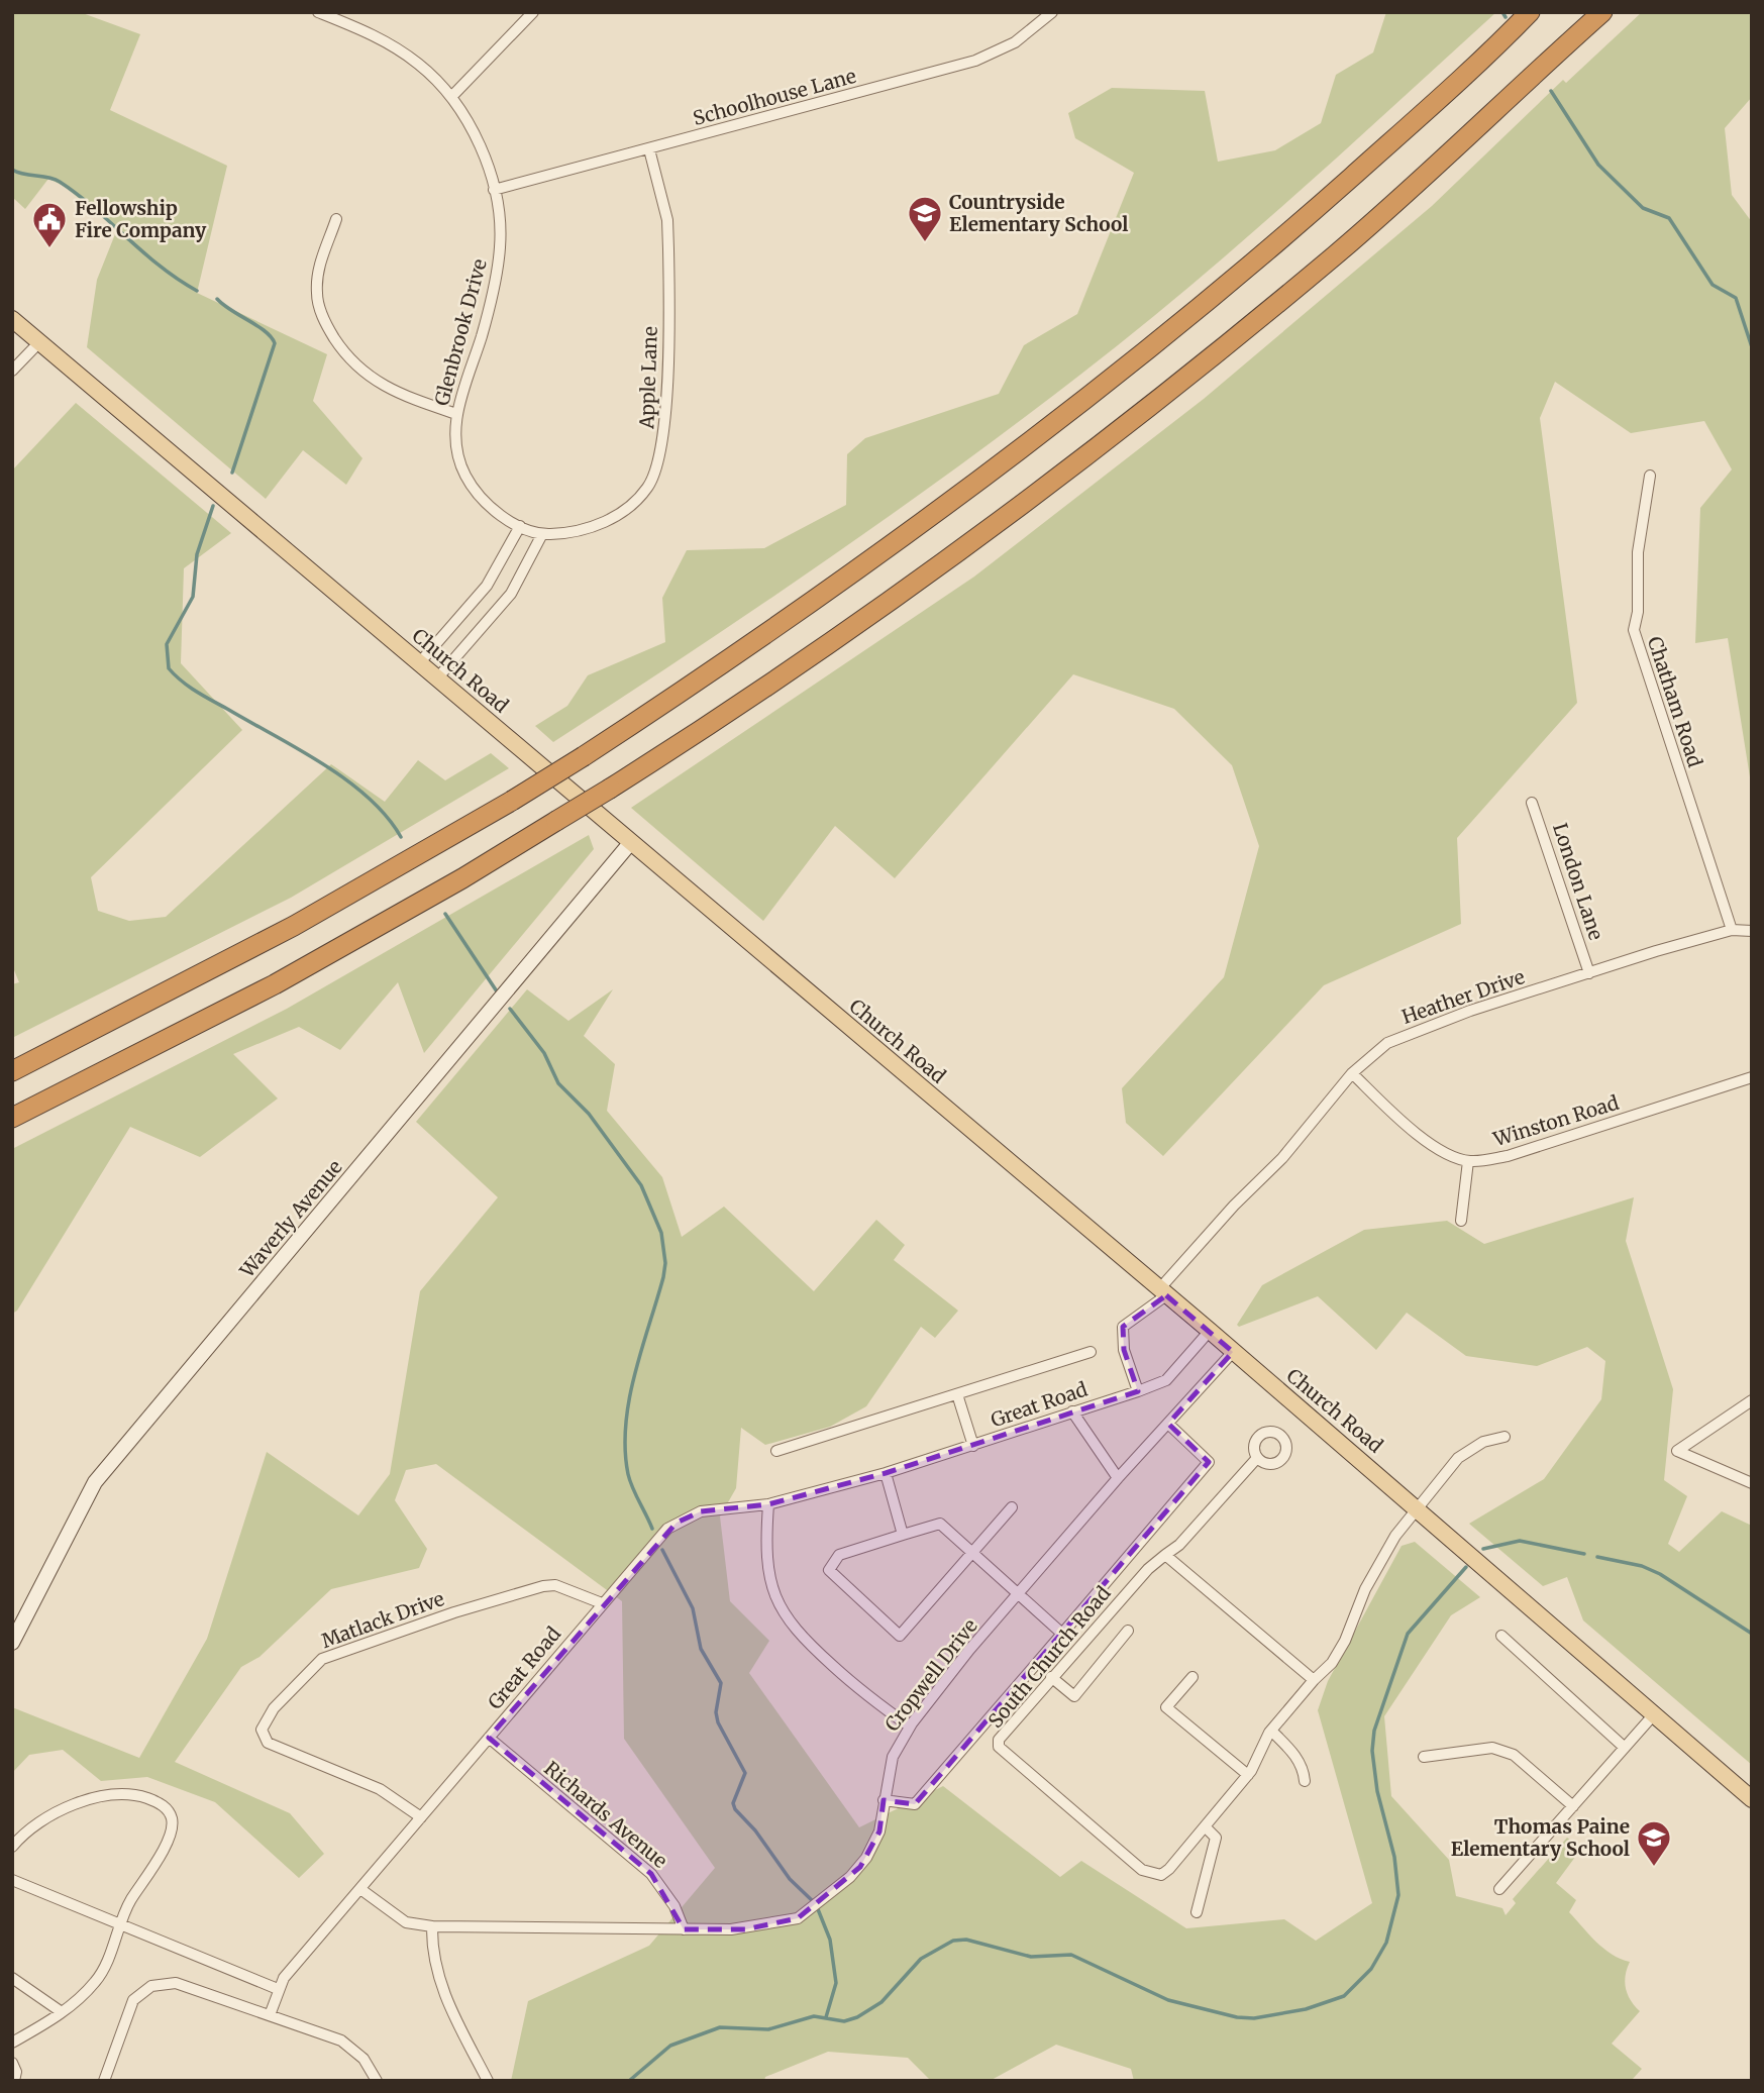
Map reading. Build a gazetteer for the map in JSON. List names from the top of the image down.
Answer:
{
  "streets": {
    "main road": ["Church Road"],
    "street": [
      "Schoolhouse Lane",
      "Glenbrook Drive",
      "Apple Lane",
      "Chatham Road",
      "London Lane",
      "Heather Drive",
      "Winston Road",
      "Waverly Avenue",
      "Great Road",
      "Matlack Drive",
      "South Church Road",
      "Cropwell Drive",
      "Richards Avenue"
    ]
  },
  "crossings": [
    ["Schoolhouse Lane", "Glenbrook Drive"],
    ["Schoolhouse Lane", "Apple Lane"],
    ["Glenbrook Drive", "Apple Lane"],
    ["Church Road", "Heather Drive"],
    ["Church Road", "Waverly Avenue"],
    ["Church Road", "Great Road"],
    ["Church Road", "South Church Road"],
    ["Church Road", "Cropwell Drive"],
    ["Chatham Road", "Heather Drive"],
    ["London Lane", "Heather Drive"],
    ["Great Road", "Matlack Drive"],
    ["Great Road", "Cropwell Drive"],
    ["Great Road", "Richards Avenue"],
    ["Cropwell Drive", "Richards Avenue"]
  ],
  "places": {
    "school or university": ["Countryside Elementary School", "Thomas Paine Elementary School"],
    "public building": ["Fellowship Fire Company"]
  }
}
